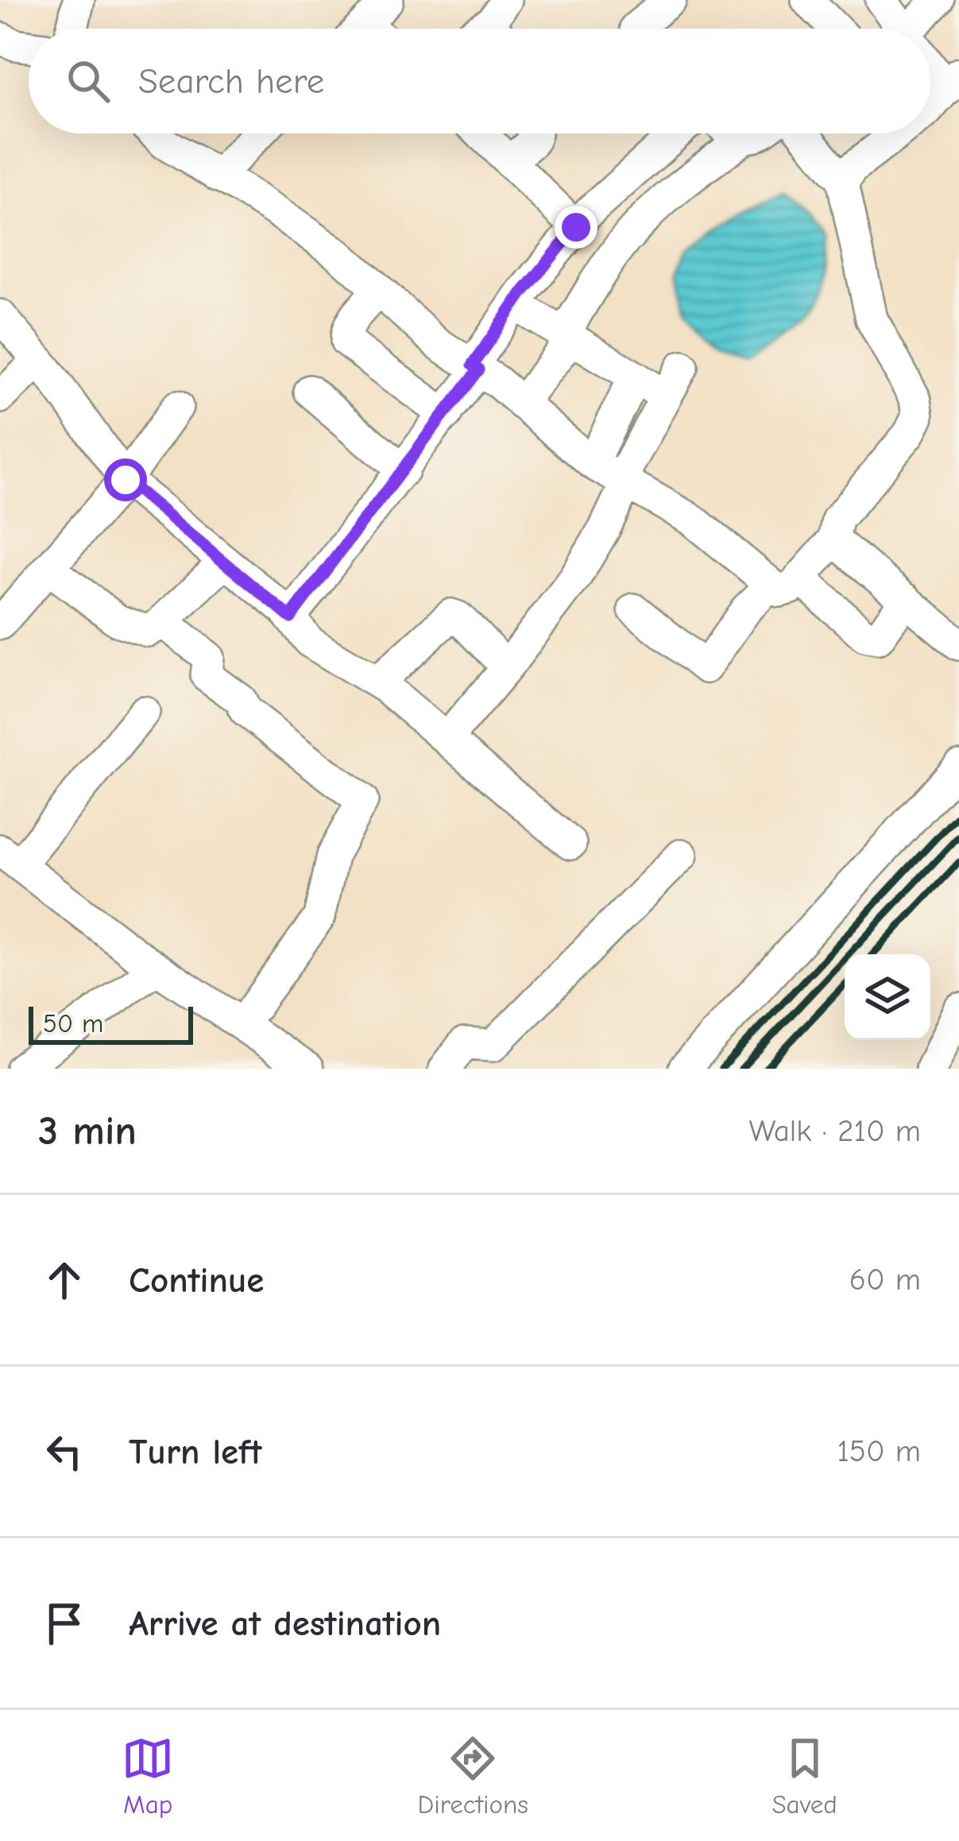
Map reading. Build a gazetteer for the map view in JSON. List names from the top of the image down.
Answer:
{
  "scale_bar": "50 m",
  "page": {
    "search": "Search here",
    "scale": "50 m",
    "heading": ["3 min", "Walk · 210 m"],
    "list": [
      ["Continue", "60 m"],
      ["Turn left", "150 m"],
      "Arrive at destination"
    ],
    "nav": ["Map", "Directions", "Saved"]
  }
}
